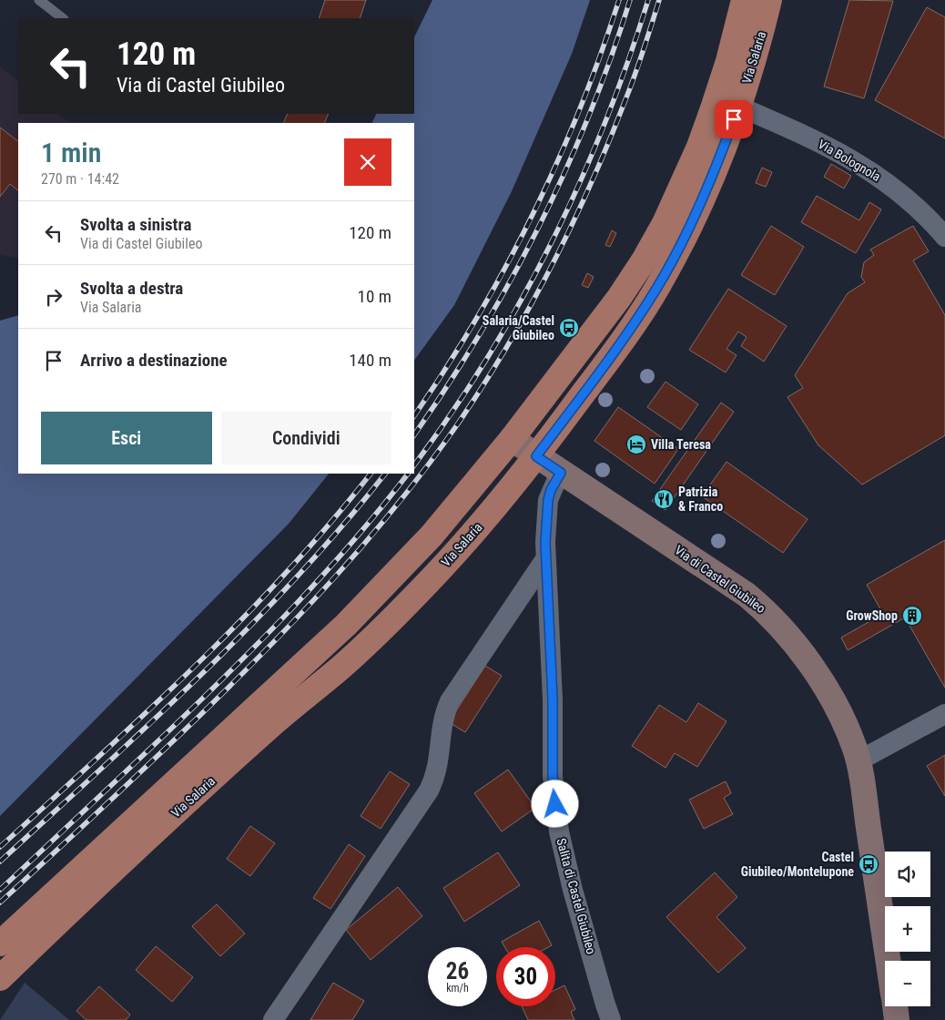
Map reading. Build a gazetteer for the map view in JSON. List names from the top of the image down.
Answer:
{
  "streets": {
    "main road": ["Via Salaria"],
    "street": ["Via Bolognola", "Via di Castel Giubileo", "Salita di Castel Giubileo"]
  },
  "crossings": [
    ["Via Salaria", "Via Bolognola"],
    ["Via Salaria", "Via di Castel Giubileo"],
    ["Via di Castel Giubileo", "Salita di Castel Giubileo"]
  ],
  "places": {
    "bus stop": ["Salaria/Castel Giubileo", "Castel Giubileo/Montelupone"],
    "hotel": ["Villa Teresa"],
    "restaurant": ["Patrizia & Franco"],
    "building": ["GrowShop"]
  },
  "page": {
    "turn": ["120 m", "Via di Castel Giubileo"],
    "heading": ["1 min", "270 m · 14:42"],
    "list": [
      {
        "name": "Svolta a sinistra",
        "note": "Via di Castel Giubileo",
        "value": "120 m"
      },
      {
        "name": "Svolta a destra",
        "note": "Via Salaria",
        "value": "10 m"
      },
      {
        "name": "Arrivo a destinazione",
        "value": "140 m"
      }
    ],
    "buttons": ["Esci", "Condividi"],
    "map_buttons": ["+", "−"],
    "speed": "26 km/h",
    "limit": "30"
  }
}
